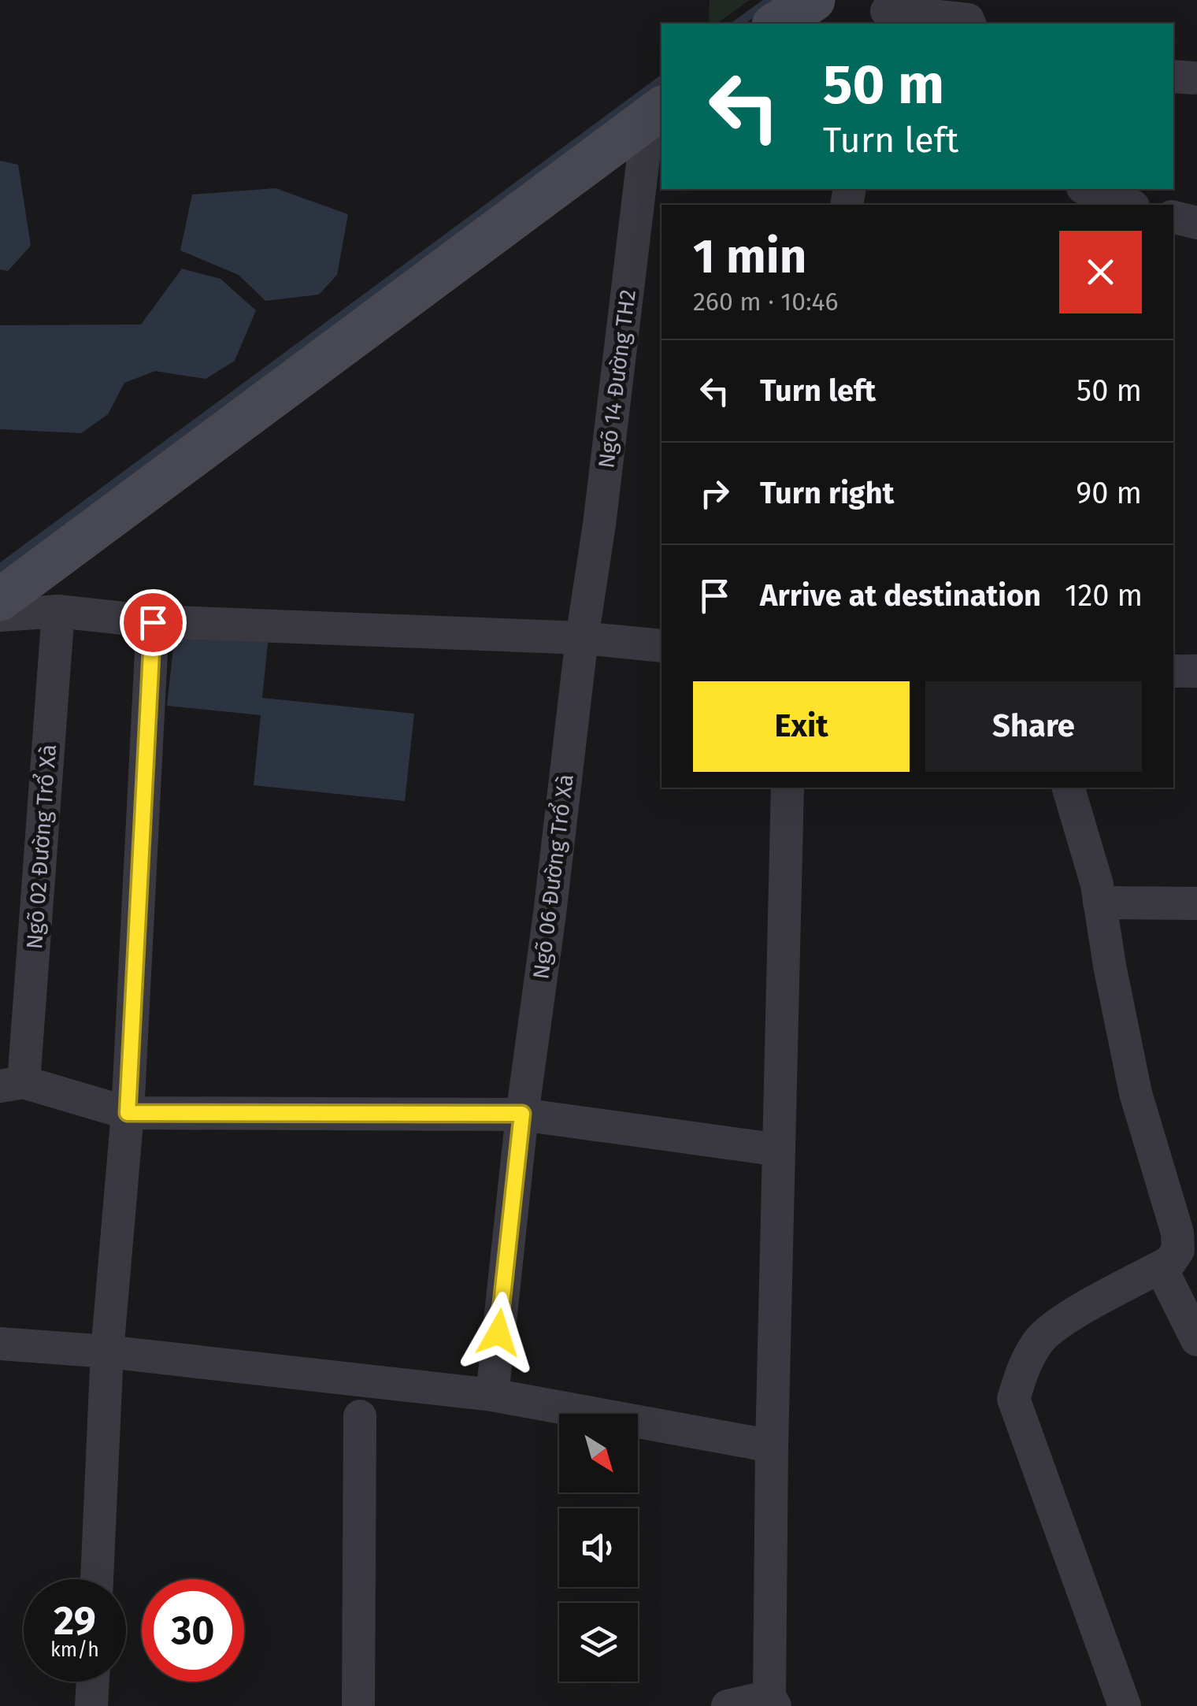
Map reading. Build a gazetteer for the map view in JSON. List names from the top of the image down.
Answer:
{
  "streets": {
    "street": ["Ngõ 14 Đường TH2", "Ngõ 02 Đường Trổ Xà", "Ngõ 06 Đường Trổ Xà"]
  },
  "crossings": [
    ["Ngõ 14 Đường TH2", "Ngõ 06 Đường Trổ Xà"]
  ],
  "north": "bottom right",
  "page": {
    "turn": ["50 m", "Turn left"],
    "heading": ["1 min", "260 m · 10:46"],
    "list": [
      {
        "name": "Turn left",
        "value": "50 m"
      },
      {
        "name": "Turn right",
        "value": "90 m"
      },
      {
        "name": "Arrive at destination",
        "value": "120 m"
      }
    ],
    "buttons": ["Exit", "Share"],
    "speed": "29 km/h",
    "limit": "30"
  }
}
